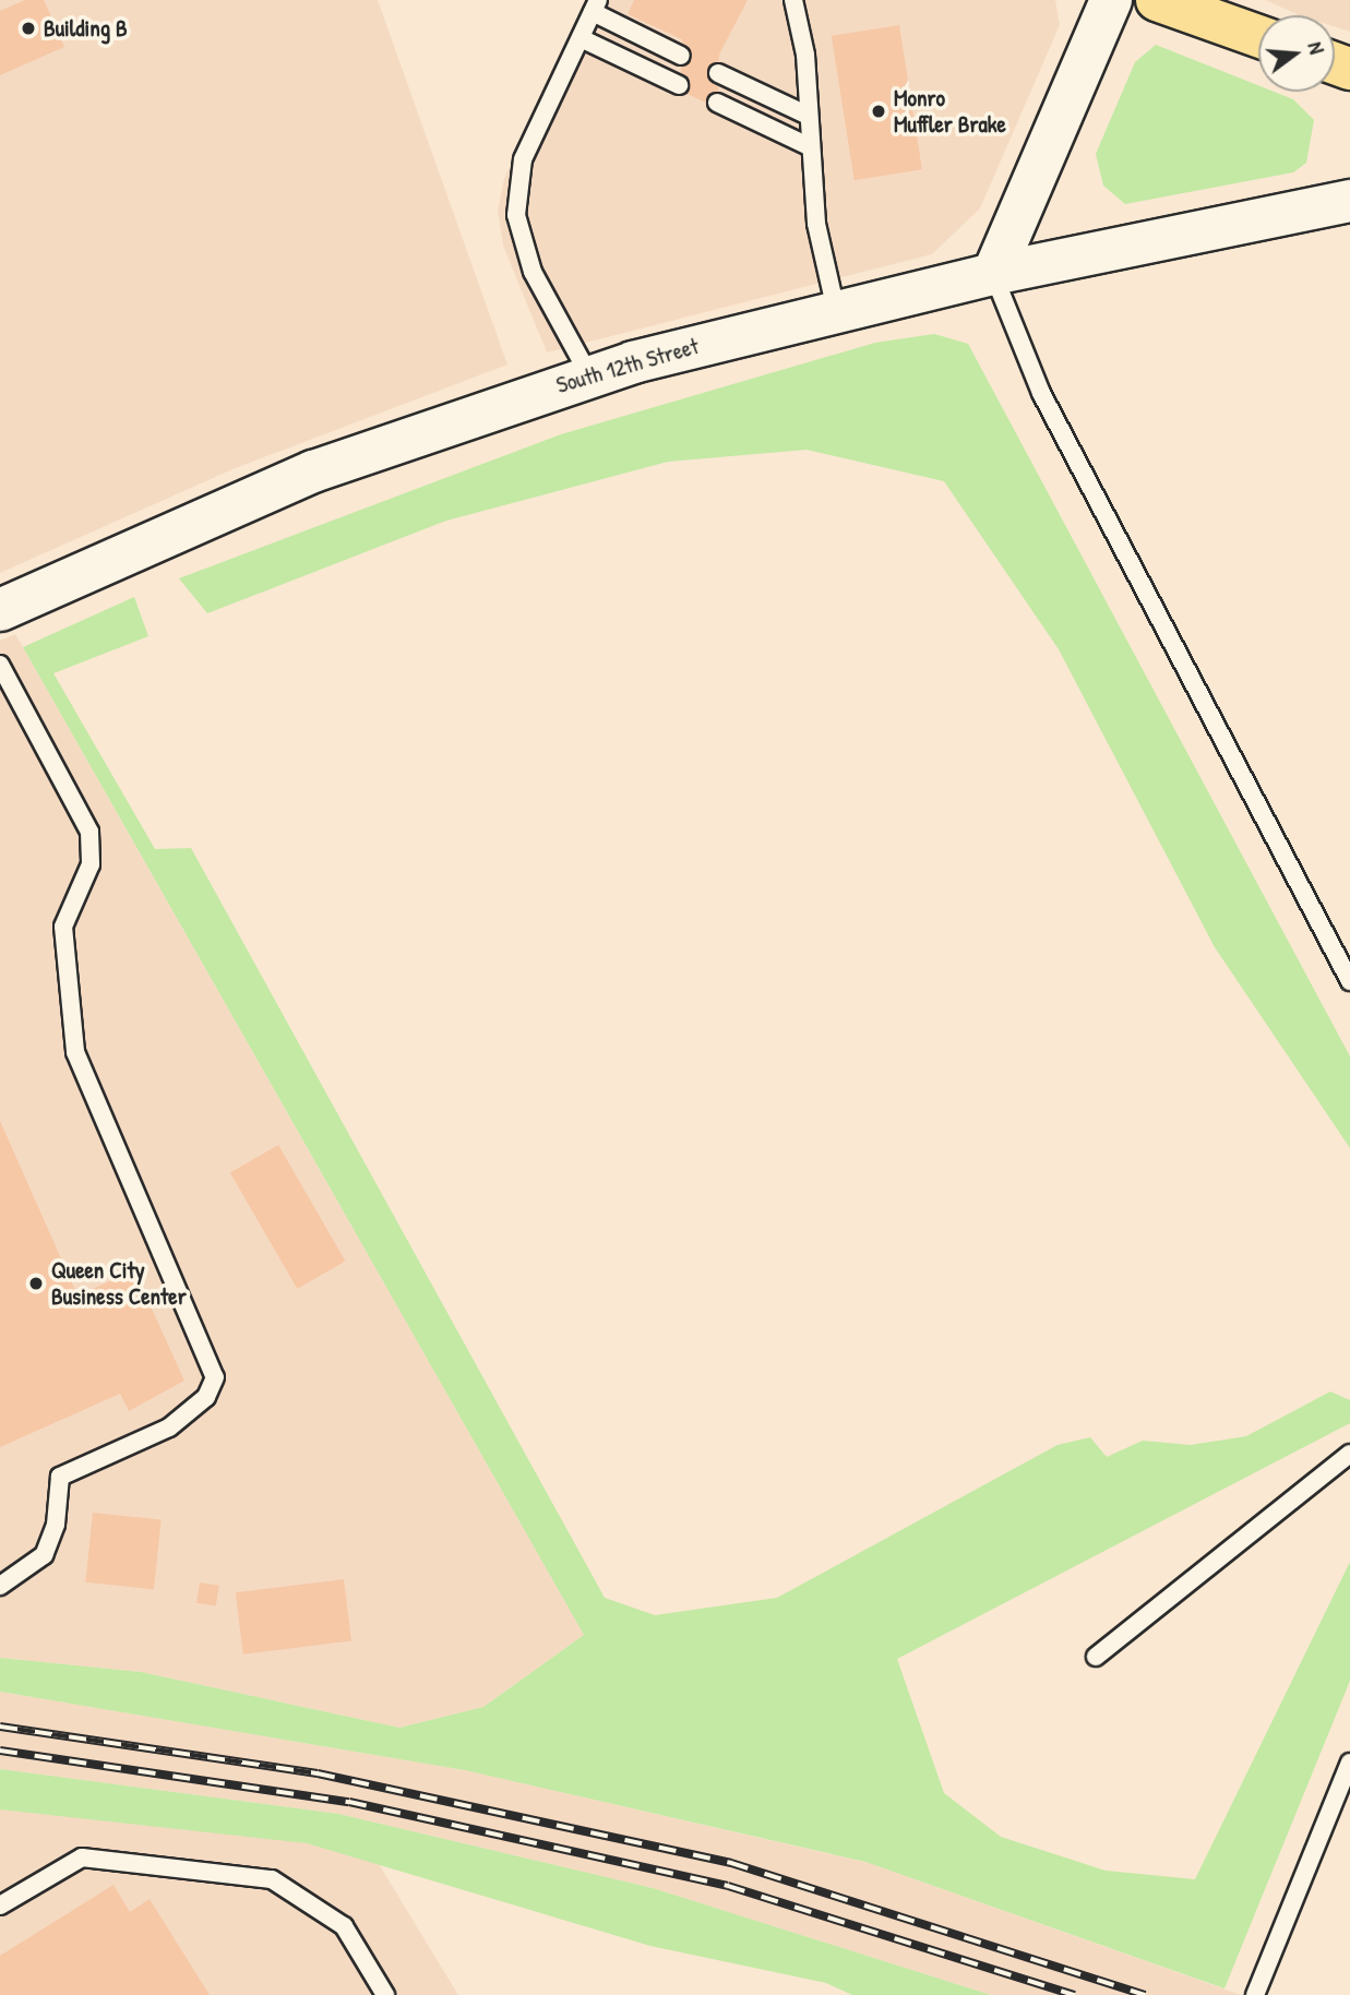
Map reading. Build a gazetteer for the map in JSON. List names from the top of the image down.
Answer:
{
  "streets": {
    "street": ["South 12th Street"]
  },
  "places": ["Building B", "Monro Muffler Brake", "Queen City Business Center"],
  "north": "right"
}
